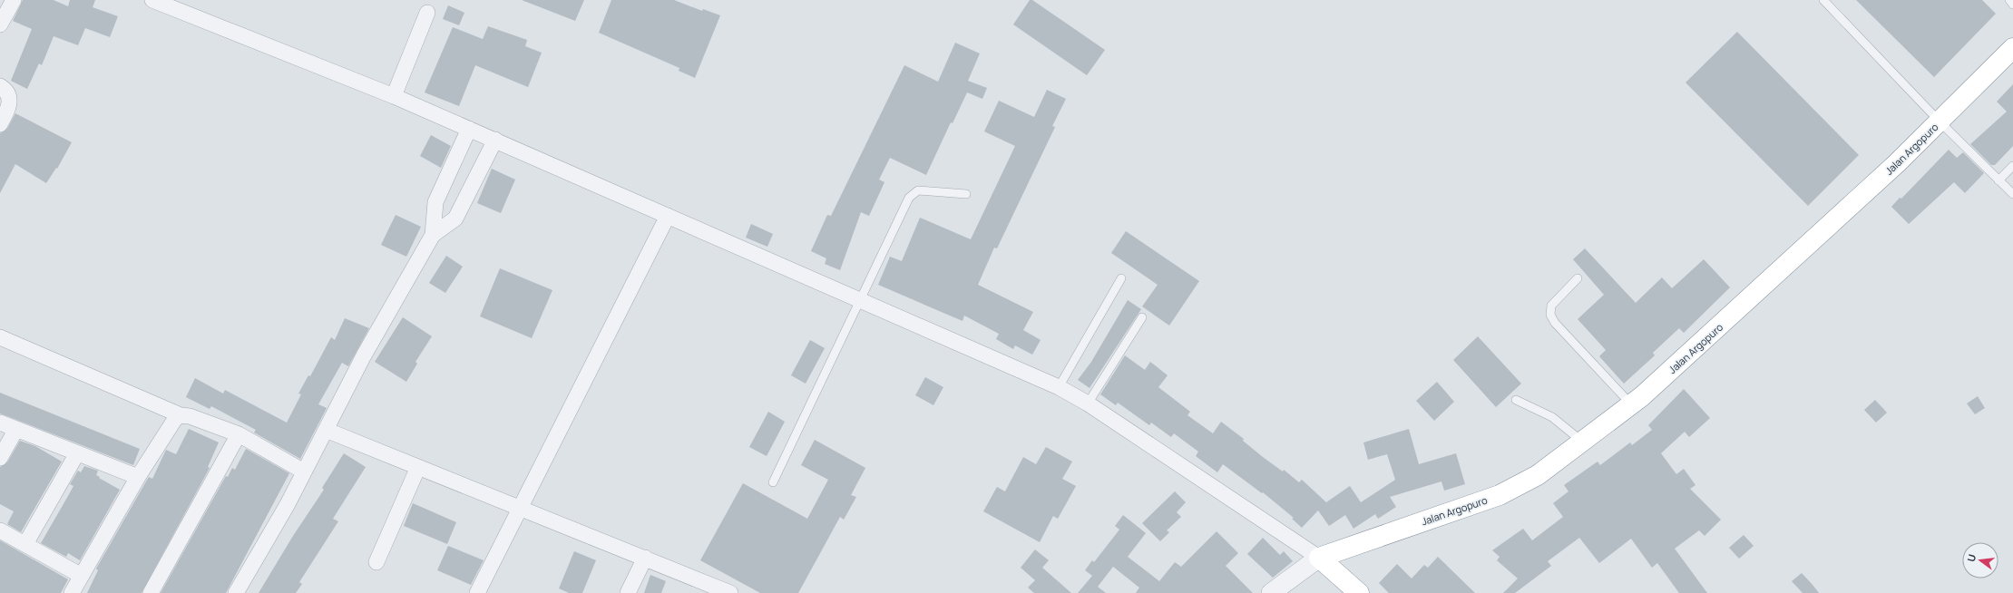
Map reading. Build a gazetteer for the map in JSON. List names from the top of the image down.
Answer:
{
  "streets": {
    "highway": ["Jalan Argopuro"]
  },
  "north": "left"
}
